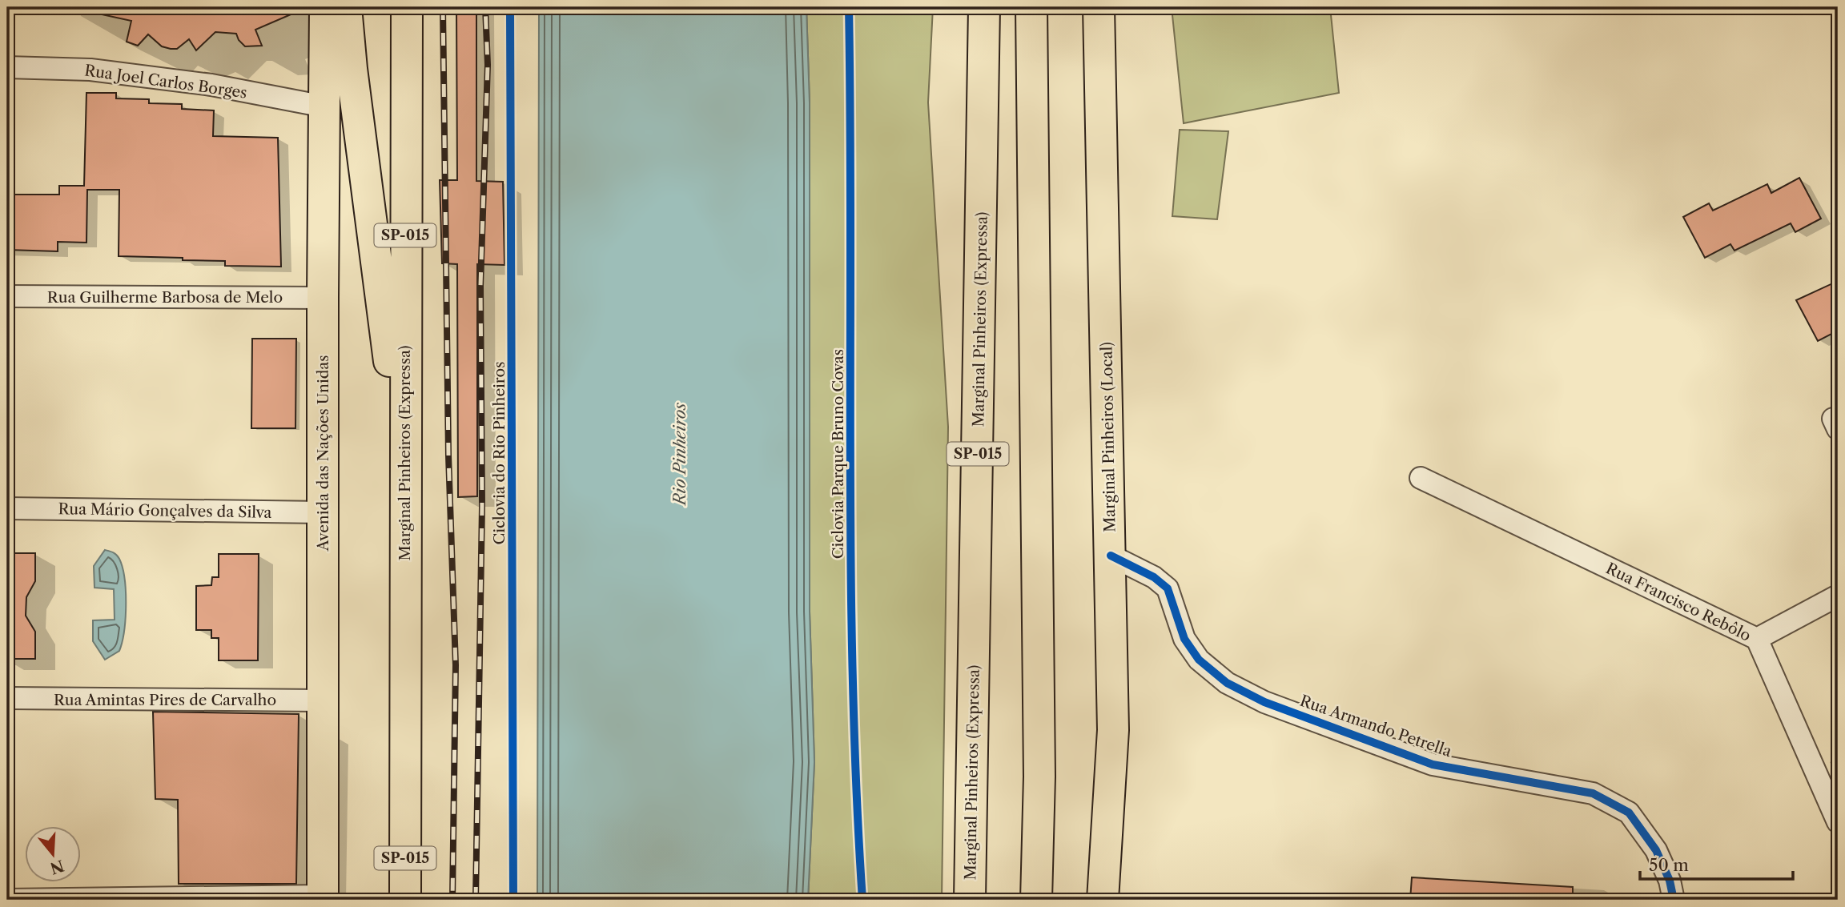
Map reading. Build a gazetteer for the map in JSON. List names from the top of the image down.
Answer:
{
  "streets": {
    "highway": [
      "SP-015",
      "Marginal Pinheiros (Expressa)",
      "Marginal Pinheiros (Local)",
      "Avenida das Nações Unidas"
    ],
    "street": [
      "Rua Joel Carlos Borges",
      "Rua Guilherme Barbosa de Melo",
      "Rua Mário Gonçalves da Silva",
      "Rua Francisco Rebôlo",
      "Rua Amintas Pires de Carvalho",
      "Rua Armando Petrella"
    ],
    "cycle path": ["Ciclovia do Rio Pinheiros", "Ciclovia Parque Bruno Covas"]
  },
  "crossings": [
    ["Rua Joel Carlos Borges", "Avenida das Nações Unidas"],
    ["Rua Guilherme Barbosa de Melo", "Avenida das Nações Unidas"],
    ["Marginal Pinheiros (Local)", "Rua Armando Petrella"],
    ["Avenida das Nações Unidas", "Rua Mário Gonçalves da Silva"],
    ["Avenida das Nações Unidas", "Rua Amintas Pires de Carvalho"]
  ],
  "water": ["Rio Pinheiros"],
  "scale_bar": "50 m",
  "north": "bottom"
}
